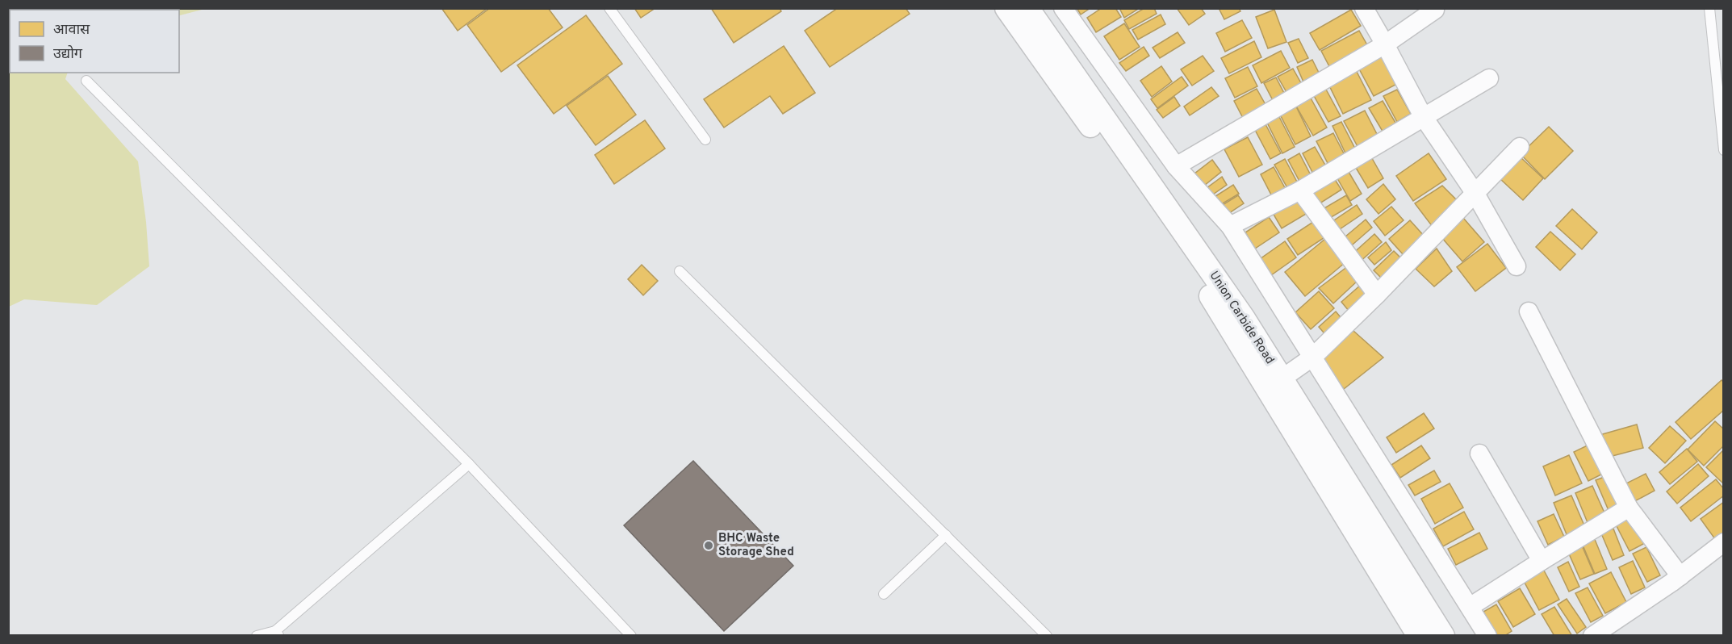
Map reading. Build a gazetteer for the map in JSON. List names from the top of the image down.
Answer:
{
  "streets": {
    "street": ["Union Carbide Road"]
  },
  "places": ["BHC Waste Storage Shed"],
  "legend": ["आवास", "उद्योग"]
}
